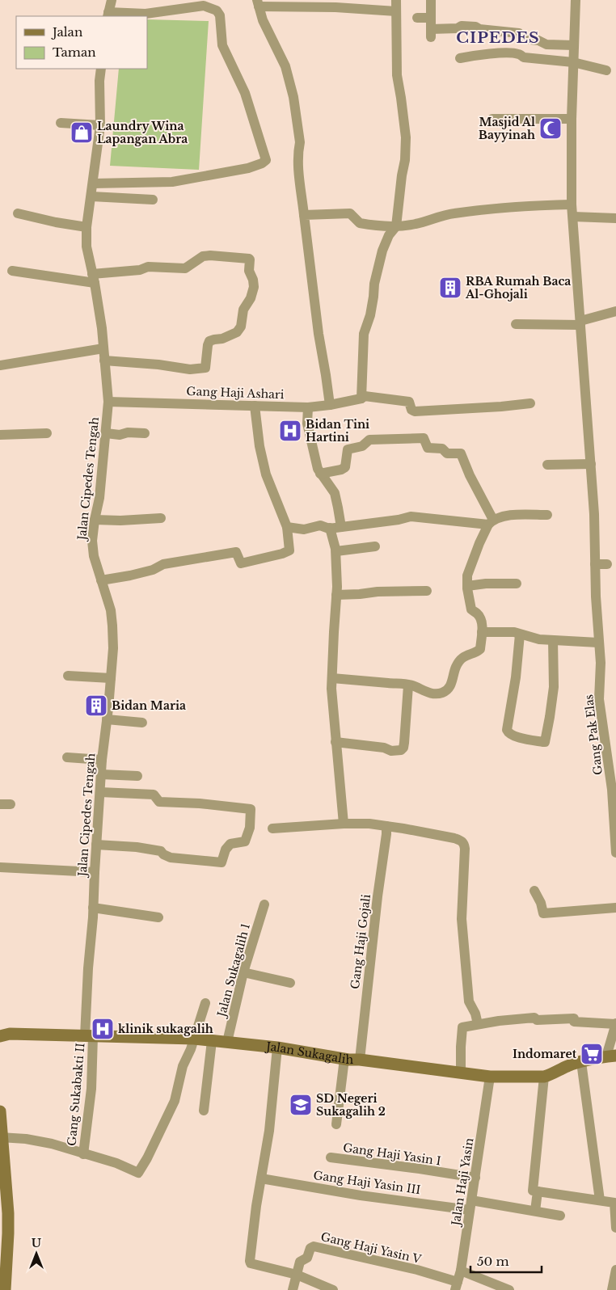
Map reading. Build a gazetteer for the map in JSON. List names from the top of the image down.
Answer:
{
  "streets": {
    "street": [
      "Gang Haji Ashari",
      "Jalan Cipedes Tengah",
      "Gang Pak Elas",
      "Gang Haji Gojali",
      "Jalan Sukagalih 1",
      "Jalan Sukagalih",
      "Gang Sukabakti II",
      "Gang Haji Yasin I",
      "Jalan Haji Yasin",
      "Gang Haji Yasin III",
      "Gang Haji Yasin V"
    ]
  },
  "crossings": [
    ["Gang Haji Ashari", "Jalan Cipedes Tengah"],
    ["Jalan Cipedes Tengah", "Jalan Sukagalih"],
    ["Jalan Cipedes Tengah", "Gang Sukabakti II"],
    ["Gang Haji Gojali", "Jalan Sukagalih"],
    ["Jalan Sukagalih 1", "Jalan Sukagalih"],
    ["Jalan Sukagalih", "Gang Sukabakti II"],
    ["Jalan Sukagalih", "Jalan Haji Yasin"],
    ["Gang Haji Yasin I", "Jalan Haji Yasin"],
    ["Jalan Haji Yasin", "Gang Haji Yasin III"],
    ["Jalan Haji Yasin", "Gang Haji Yasin V"]
  ],
  "districts": ["CIPEDES"],
  "places": {
    "mosque": ["Masjid Al Bayyinah"],
    "shop": ["Laundry Wina Lapangan Abra"],
    "building": ["RBA Rumah Baca Al-Ghojali", "Bidan Maria"],
    "hospital": ["Bidan Tini Hartini", "klinik sukagalih"],
    "supermarket": ["Indomaret"],
    "school or university": ["SD Negeri Sukagalih 2"]
  },
  "legend": ["Jalan", "Taman"],
  "scale_bar": "50 m",
  "north": "top"
}
